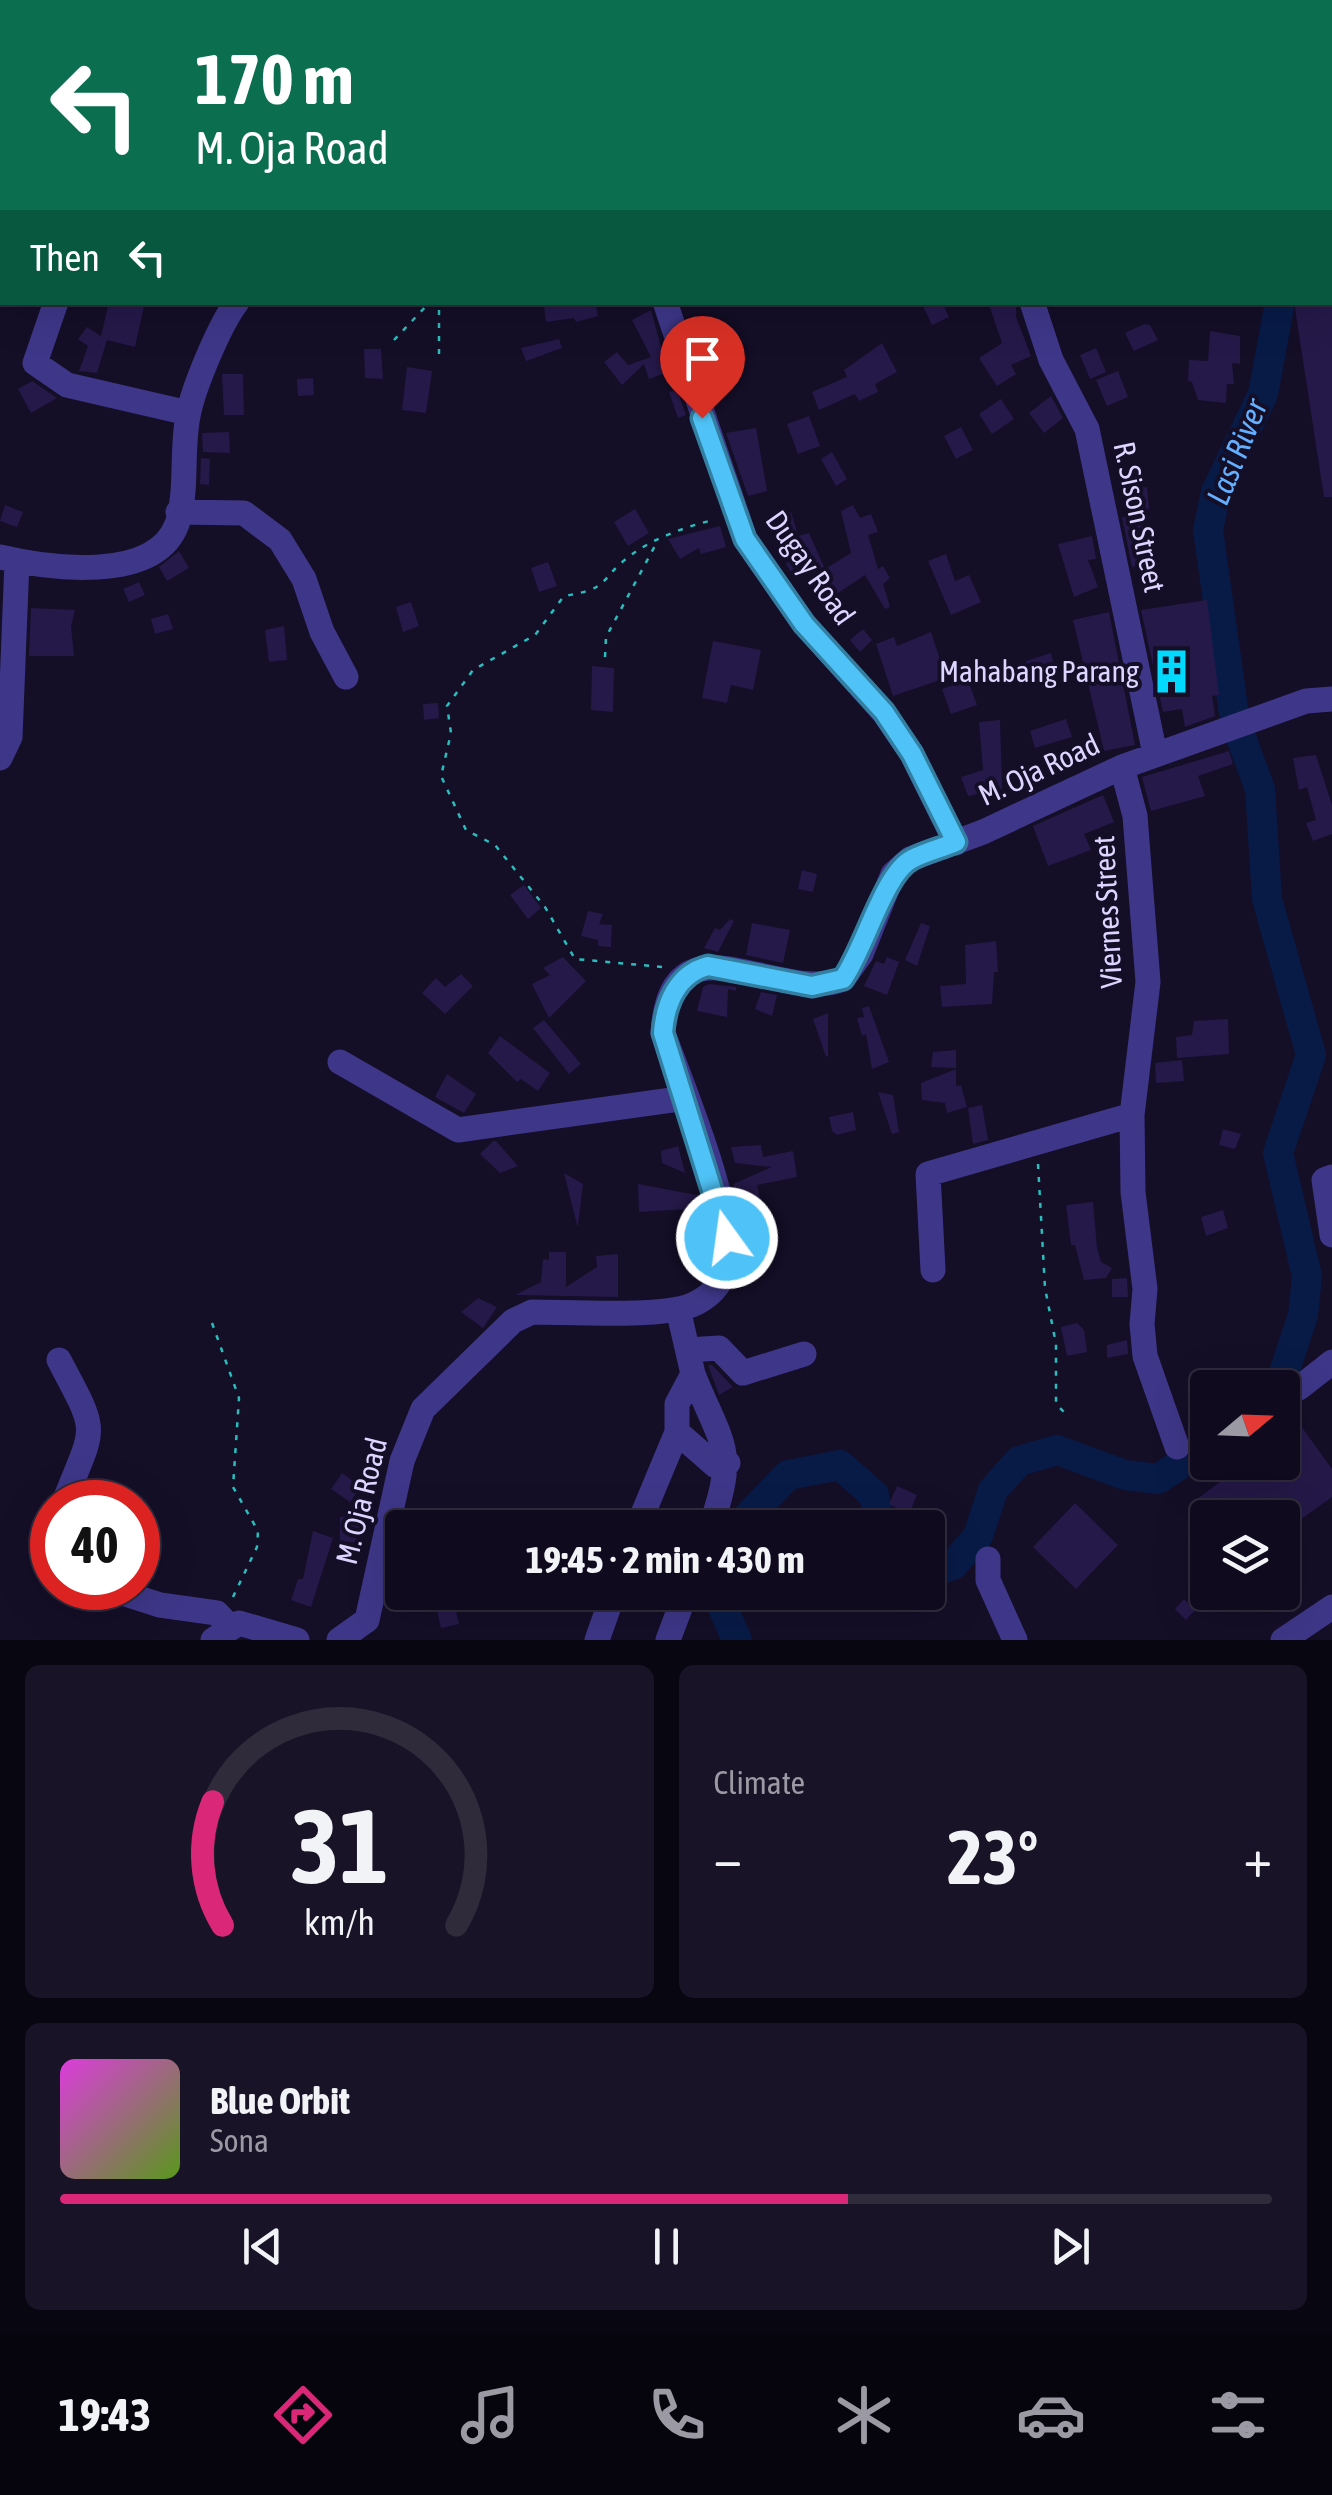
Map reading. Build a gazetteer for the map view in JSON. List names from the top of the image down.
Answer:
{
  "streets": {
    "street": [
      "R. Sison Street",
      "Dugay Road",
      "M. Oja Road",
      "Viernes Street"
    ]
  },
  "crossings": [
    ["R. Sison Street", "M. Oja Road"],
    ["Dugay Road", "M. Oja Road"],
    ["M. Oja Road", "Viernes Street"]
  ],
  "water": ["Lasi River"],
  "places": {
    "building": ["Mahabang Parang"]
  },
  "north": "right",
  "page": {
    "turn": ["170 m", "M. Oja Road"],
    "then": "Then",
    "limit": "40",
    "trip": "19:45 · 2 min · 430 m",
    "tile": "Climate",
    "heat": ["−", "23°", "+"],
    "song": ["Blue Orbit", "Sona"],
    "tabs": "19:43",
    "gauge": ["31", "km/h"]
  }
}
